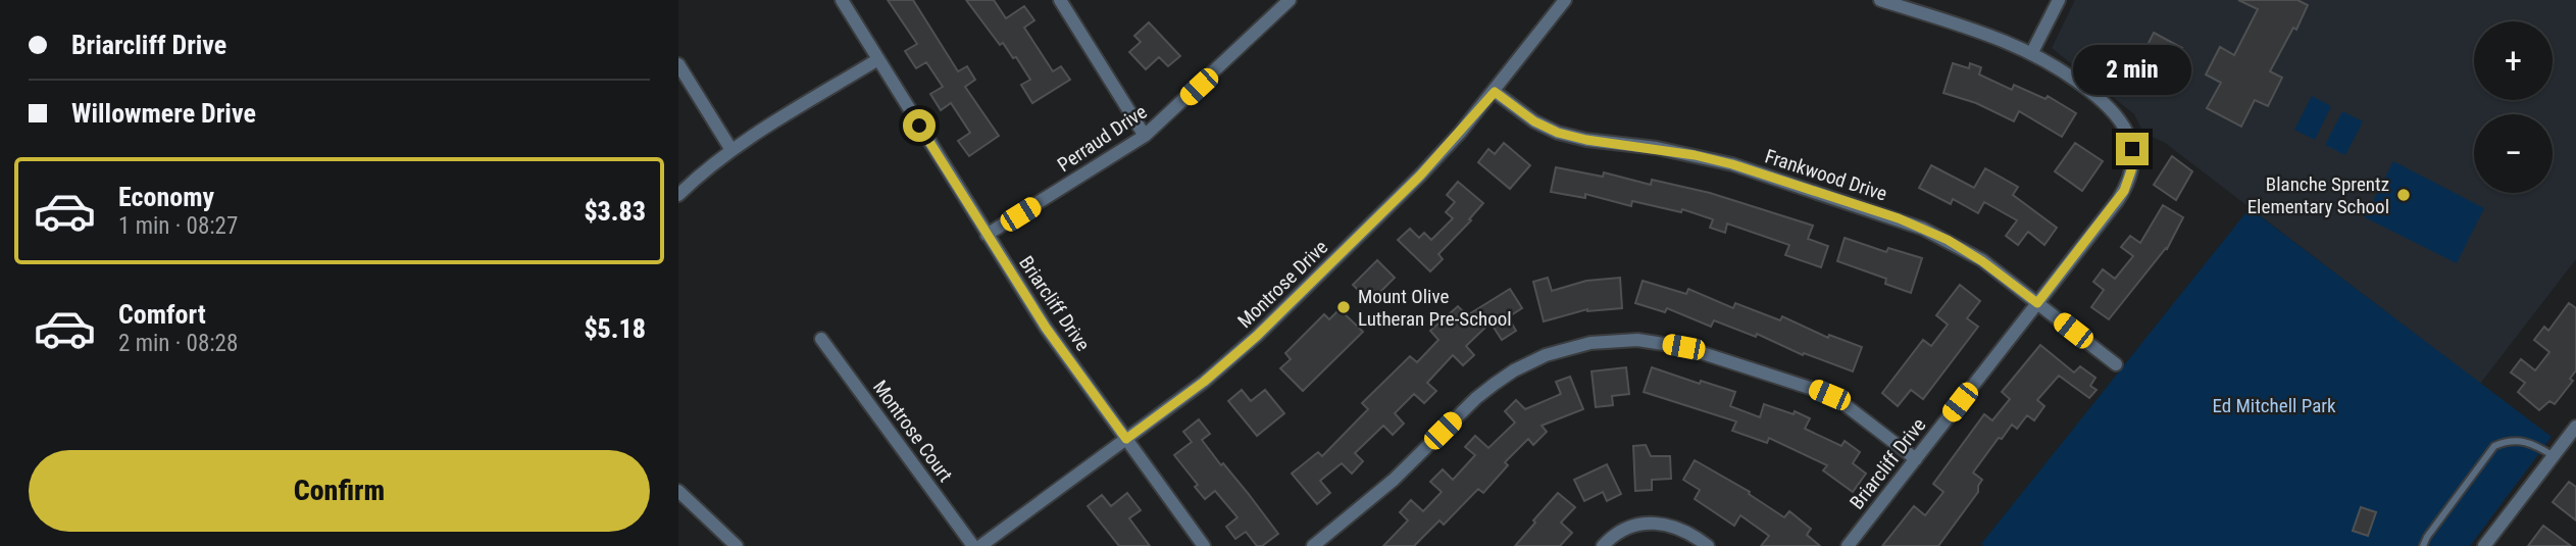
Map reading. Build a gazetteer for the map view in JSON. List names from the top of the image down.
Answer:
{
  "streets": {
    "street": [
      "Perraud Drive",
      "Frankwood Drive",
      "Montrose Drive",
      "Briarcliff Drive",
      "Montrose Court"
    ]
  },
  "crossings": [
    ["Perraud Drive", "Briarcliff Drive"],
    ["Frankwood Drive", "Montrose Drive"],
    ["Frankwood Drive", "Briarcliff Drive"],
    ["Montrose Drive", "Briarcliff Drive"]
  ],
  "parks": ["Ed Mitchell Park"],
  "places": ["Blanche Sprentz Elementary School", "Mount Olive Lutheran Pre-School"],
  "page": {
    "banner": ["Briarcliff Drive", "Willowmere Drive"],
    "map_buttons": ["+", "−"],
    "bubble": "2 min",
    "list": [
      {
        "name": "Economy",
        "note": "1 min · 08:27",
        "value": "$3.83"
      },
      {
        "name": "Comfort",
        "note": "2 min · 08:28",
        "value": "$5.18"
      }
    ],
    "buttons": "Confirm"
  }
}
